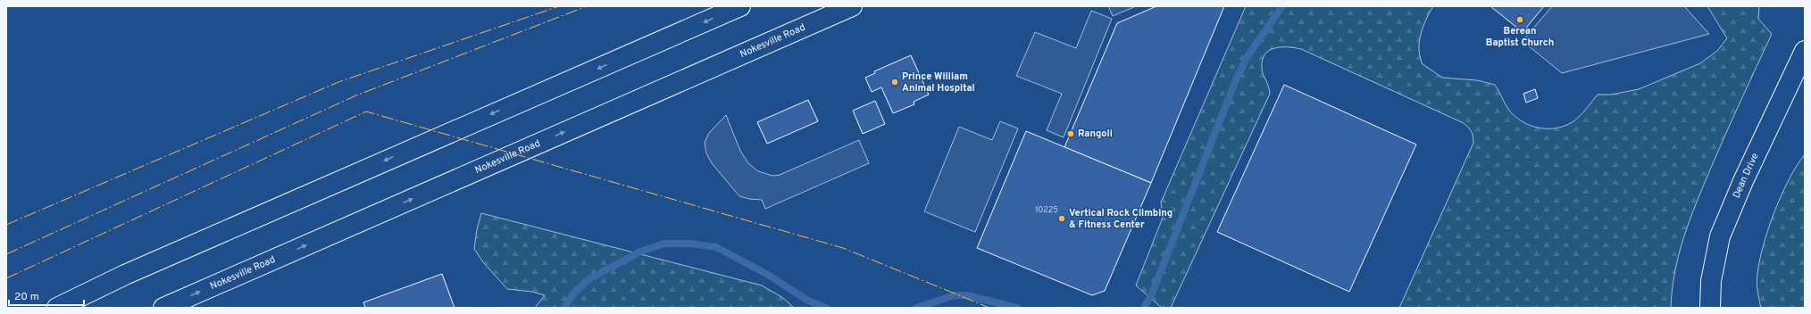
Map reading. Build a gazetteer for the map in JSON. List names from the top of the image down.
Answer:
{
  "streets": {
    "main road": ["Nokesville Road", "Dean Drive"]
  },
  "places": [
    "Berean Baptist Church",
    "Prince William Animal Hospital",
    "Rangoli",
    "Vertical Rock Climbing & Fitness Center"
  ],
  "house_numbers": ["10225"],
  "scale_bar": "20 m"
}
